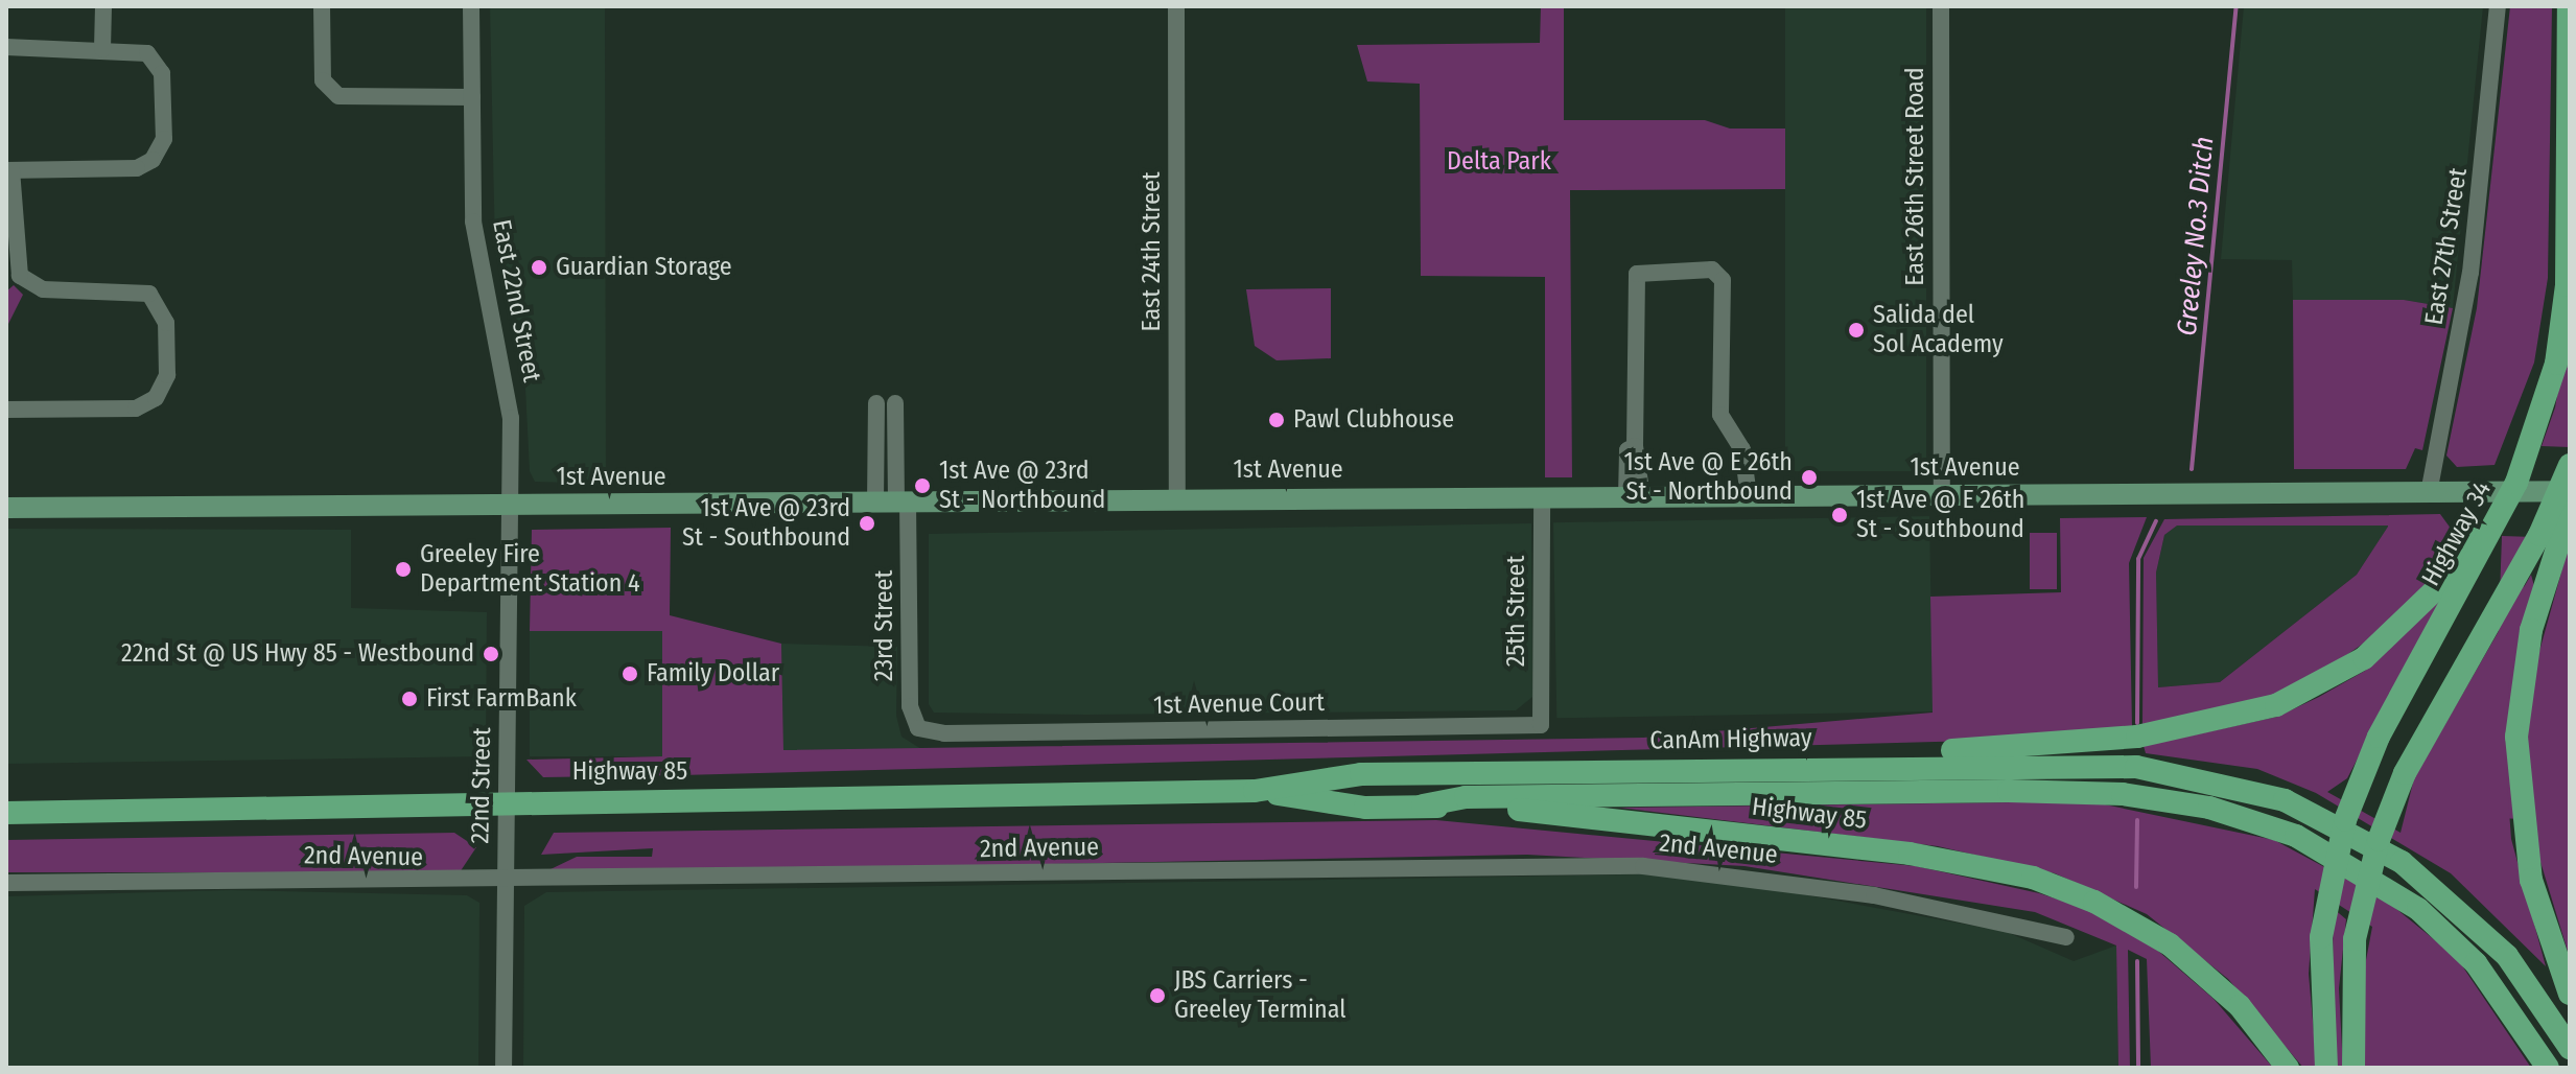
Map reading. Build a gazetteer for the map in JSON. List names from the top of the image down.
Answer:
{
  "streets": {
    "highway": ["Highway 34", "CanAm Highway", "Highway 85"],
    "main road": ["1st Avenue"],
    "street": [
      "East 26th Street Road",
      "East 27th Street",
      "East 24th Street",
      "East 22nd Street",
      "25th Street",
      "23rd Street",
      "1st Avenue Court",
      "22nd Street",
      "2nd Avenue"
    ]
  },
  "crossings": [
    ["East 26th Street Road", "1st Avenue"],
    ["East 27th Street", "1st Avenue"],
    ["East 24th Street", "1st Avenue"],
    ["East 22nd Street", "1st Avenue"],
    ["East 22nd Street", "22nd Street"],
    ["1st Avenue", "25th Street"],
    ["1st Avenue", "23rd Street"],
    ["1st Avenue", "22nd Street"],
    ["25th Street", "1st Avenue Court"],
    ["23rd Street", "1st Avenue Court"],
    ["CanAm Highway", "Highway 85"],
    ["Highway 85", "22nd Street"],
    ["22nd Street", "2nd Avenue"]
  ],
  "water": ["Greeley No.3 Ditch"],
  "parks": ["Delta Park"],
  "places": [
    "Guardian Storage",
    "Salida del Sol Academy",
    "Pawl Clubhouse",
    "1st Ave @ E 26th St - Northbound",
    "1st Ave @ 23rd St - Northbound",
    "1st Ave @ E 26th St - Southbound",
    "1st Ave @ 23rd St - Southbound",
    "Greeley Fire Department Station 4",
    "22nd St @ US Hwy 85 - Westbound",
    "Family Dollar",
    "First FarmBank",
    "JBS Carriers - Greeley Terminal"
  ]
}
